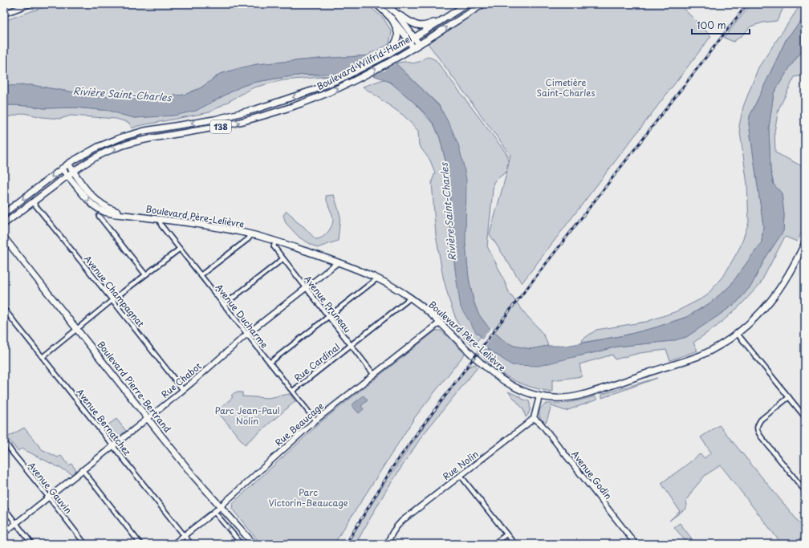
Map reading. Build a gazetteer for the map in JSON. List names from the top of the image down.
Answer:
{
  "streets": {
    "main road": [
      "Boulevard Wilfrid-Hamel",
      "138",
      "Boulevard Père-Lelièvre",
      "Boulevard Pierre-Bertrand"
    ],
    "street": [
      "Avenue Champagnat",
      "Avenue Pruneau",
      "Avenue Ducharme",
      "Rue Cardinal",
      "Rue Chabot",
      "Avenue Bernatchez",
      "Rue Beaucage",
      "Rue Nolin",
      "Avenue Godin",
      "Avenue Gauvin"
    ]
  },
  "crossings": [
    ["Boulevard Wilfrid-Hamel", "Boulevard Père-Lelièvre"],
    ["Boulevard Wilfrid-Hamel", "Avenue Champagnat"],
    ["Boulevard Père-Lelièvre", "Avenue Pruneau"],
    ["Boulevard Père-Lelièvre", "Avenue Ducharme"],
    ["Boulevard Père-Lelièvre", "Rue Cardinal"],
    ["Boulevard Père-Lelièvre", "Rue Chabot"],
    ["Boulevard Père-Lelièvre", "Rue Beaucage"],
    ["Avenue Champagnat", "Rue Chabot"],
    ["Avenue Pruneau", "Rue Cardinal"],
    ["Avenue Pruneau", "Rue Chabot"],
    ["Avenue Pruneau", "Rue Beaucage"],
    ["Avenue Ducharme", "Rue Cardinal"],
    ["Avenue Ducharme", "Rue Chabot"],
    ["Avenue Ducharme", "Rue Beaucage"],
    ["Rue Chabot", "Boulevard Pierre-Bertrand"],
    ["Rue Chabot", "Avenue Bernatchez"],
    ["Rue Chabot", "Avenue Gauvin"],
    ["Boulevard Pierre-Bertrand", "Rue Beaucage"],
    ["Avenue Bernatchez", "Rue Beaucage"],
    ["Rue Nolin", "Avenue Godin"]
  ],
  "water": ["Rivière Saint-Charles"],
  "parks": ["Cimetière Saint-Charles", "Parc Jean-Paul Nolin", "Parc Victorin-Beaucage"],
  "scale_bar": "100 m"
}
